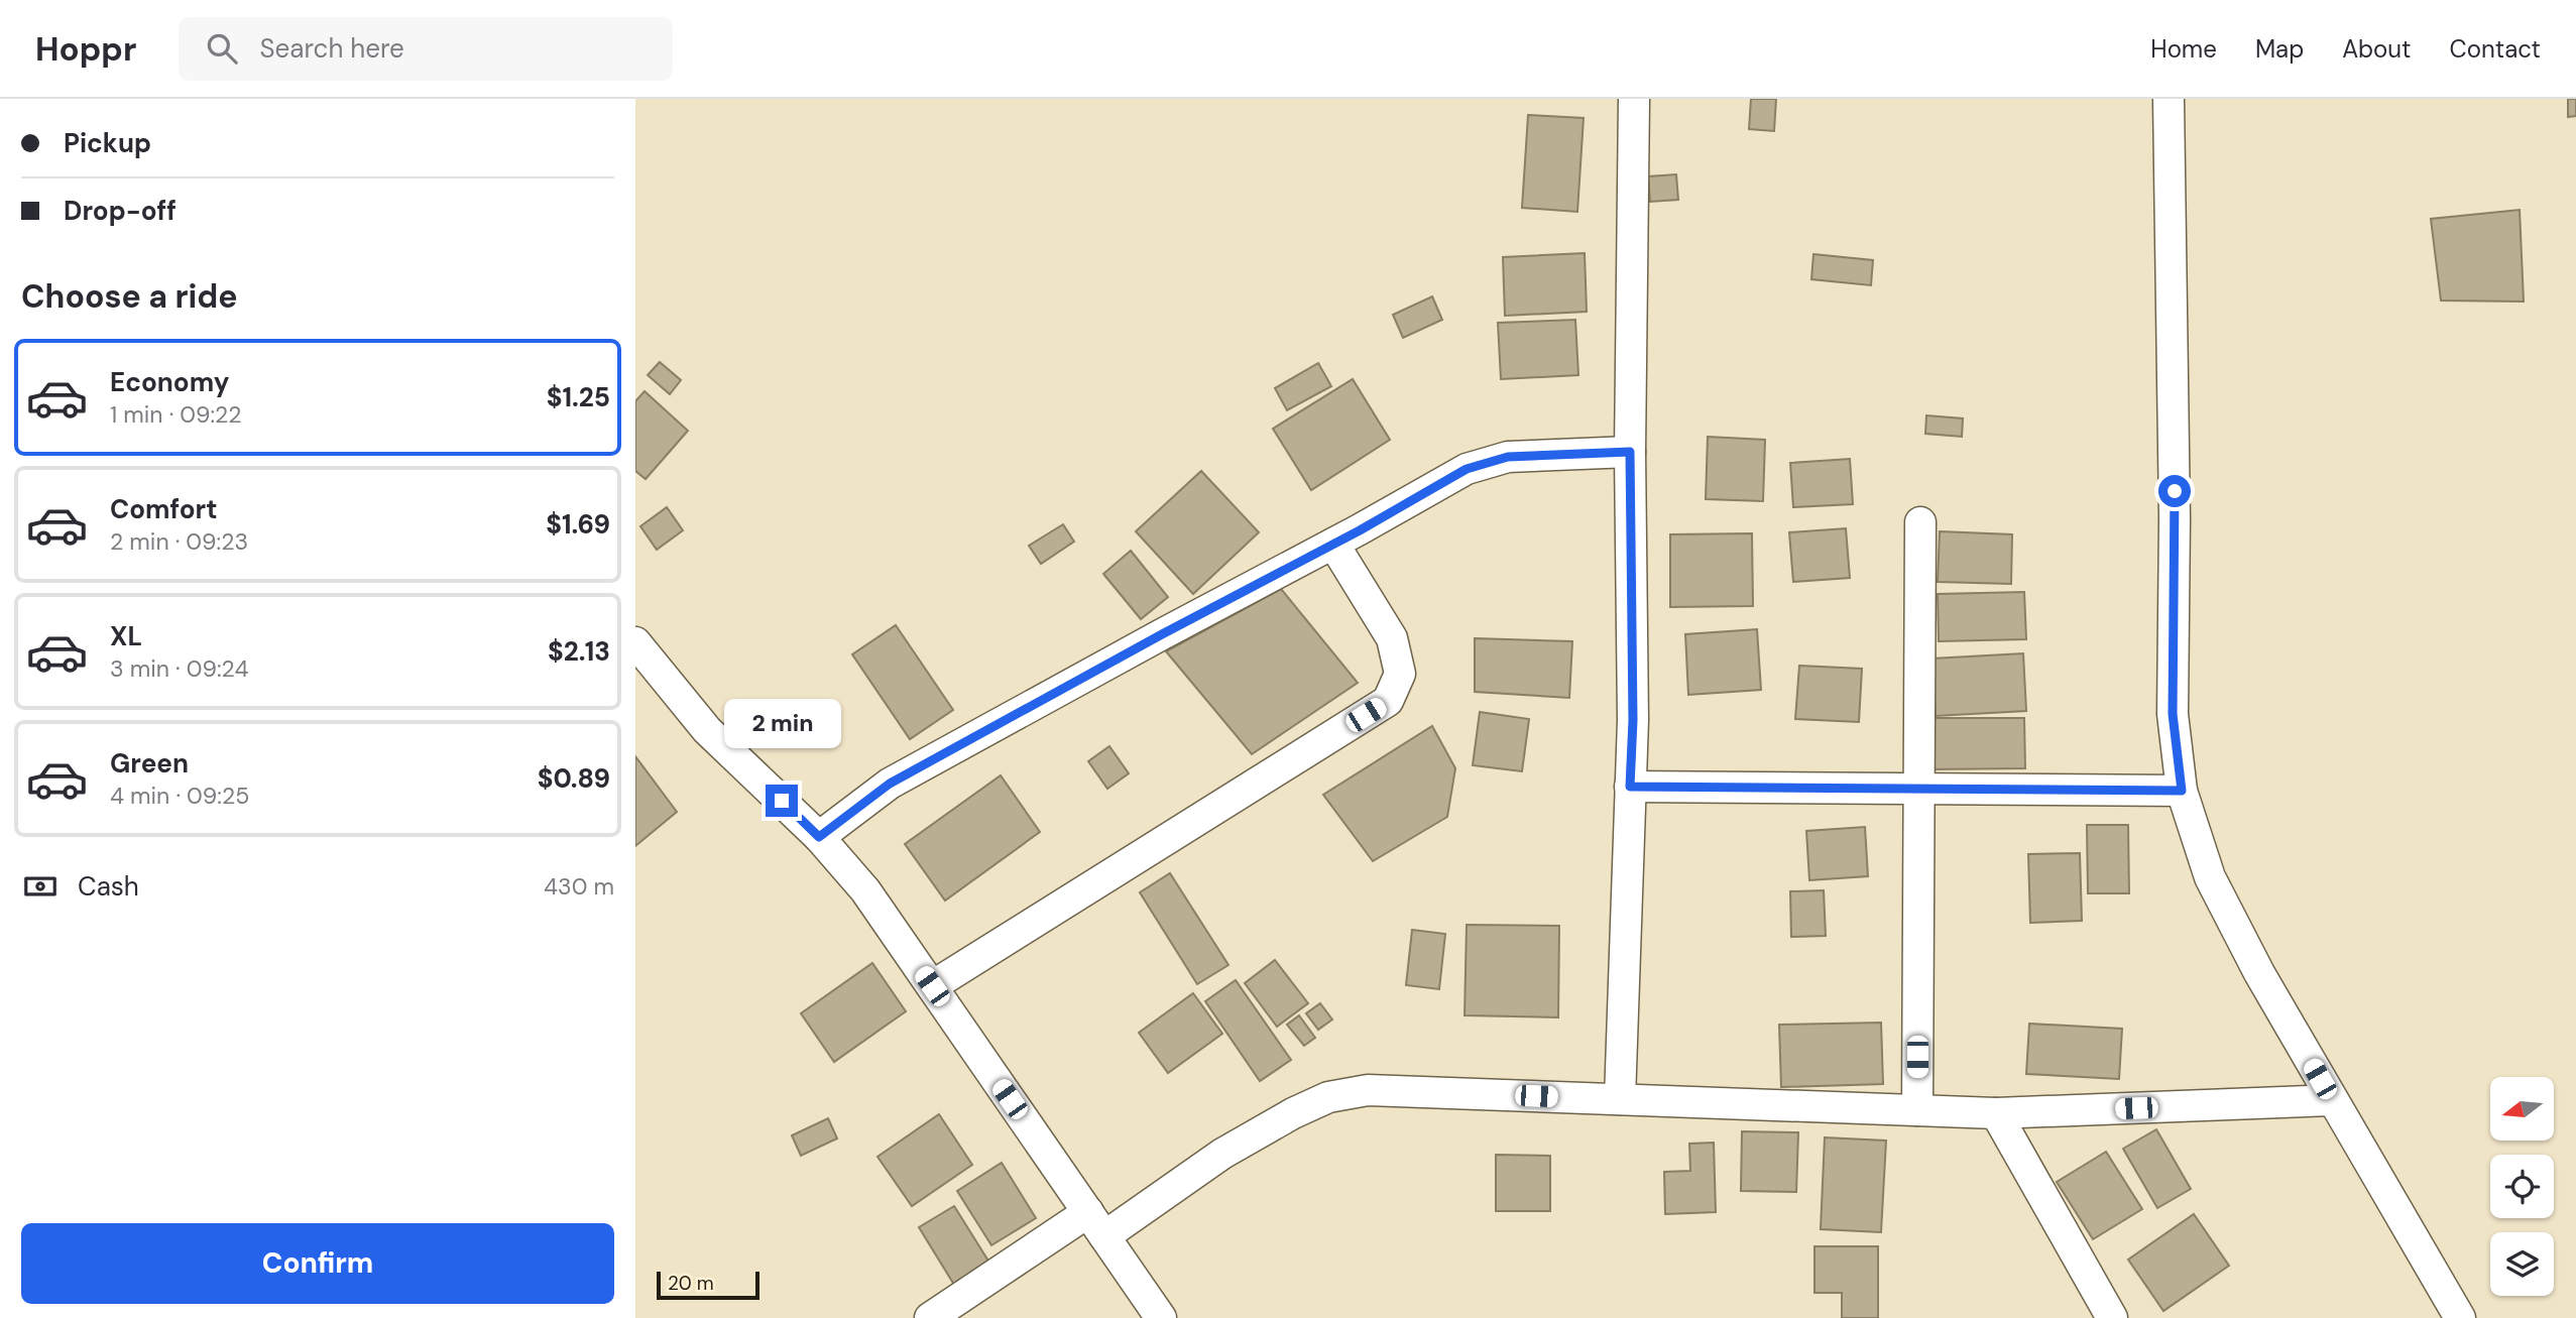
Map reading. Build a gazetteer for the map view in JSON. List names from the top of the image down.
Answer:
{
  "scale_bar": "20 m",
  "north": "left",
  "page": {
    "header": "Hoppr",
    "search": "Search here",
    "nav": [
      "Home",
      "Map",
      "About",
      "Contact"
    ],
    "banner": ["Pickup", "Drop-off"],
    "heading": "Choose a ride",
    "list": [
      {
        "name": "Economy",
        "note": "1 min · 09:22",
        "value": "$1.25"
      },
      {
        "name": "Comfort",
        "note": "2 min · 09:23",
        "value": "$1.69"
      },
      {
        "name": "XL",
        "note": "3 min · 09:24",
        "value": "$2.13"
      },
      {
        "name": "Green",
        "note": "4 min · 09:25",
        "value": "$0.89"
      }
    ],
    "bubble": "2 min",
    "pay": ["Cash", "430 m"],
    "buttons": "Confirm",
    "scale": "20 m"
  }
}
